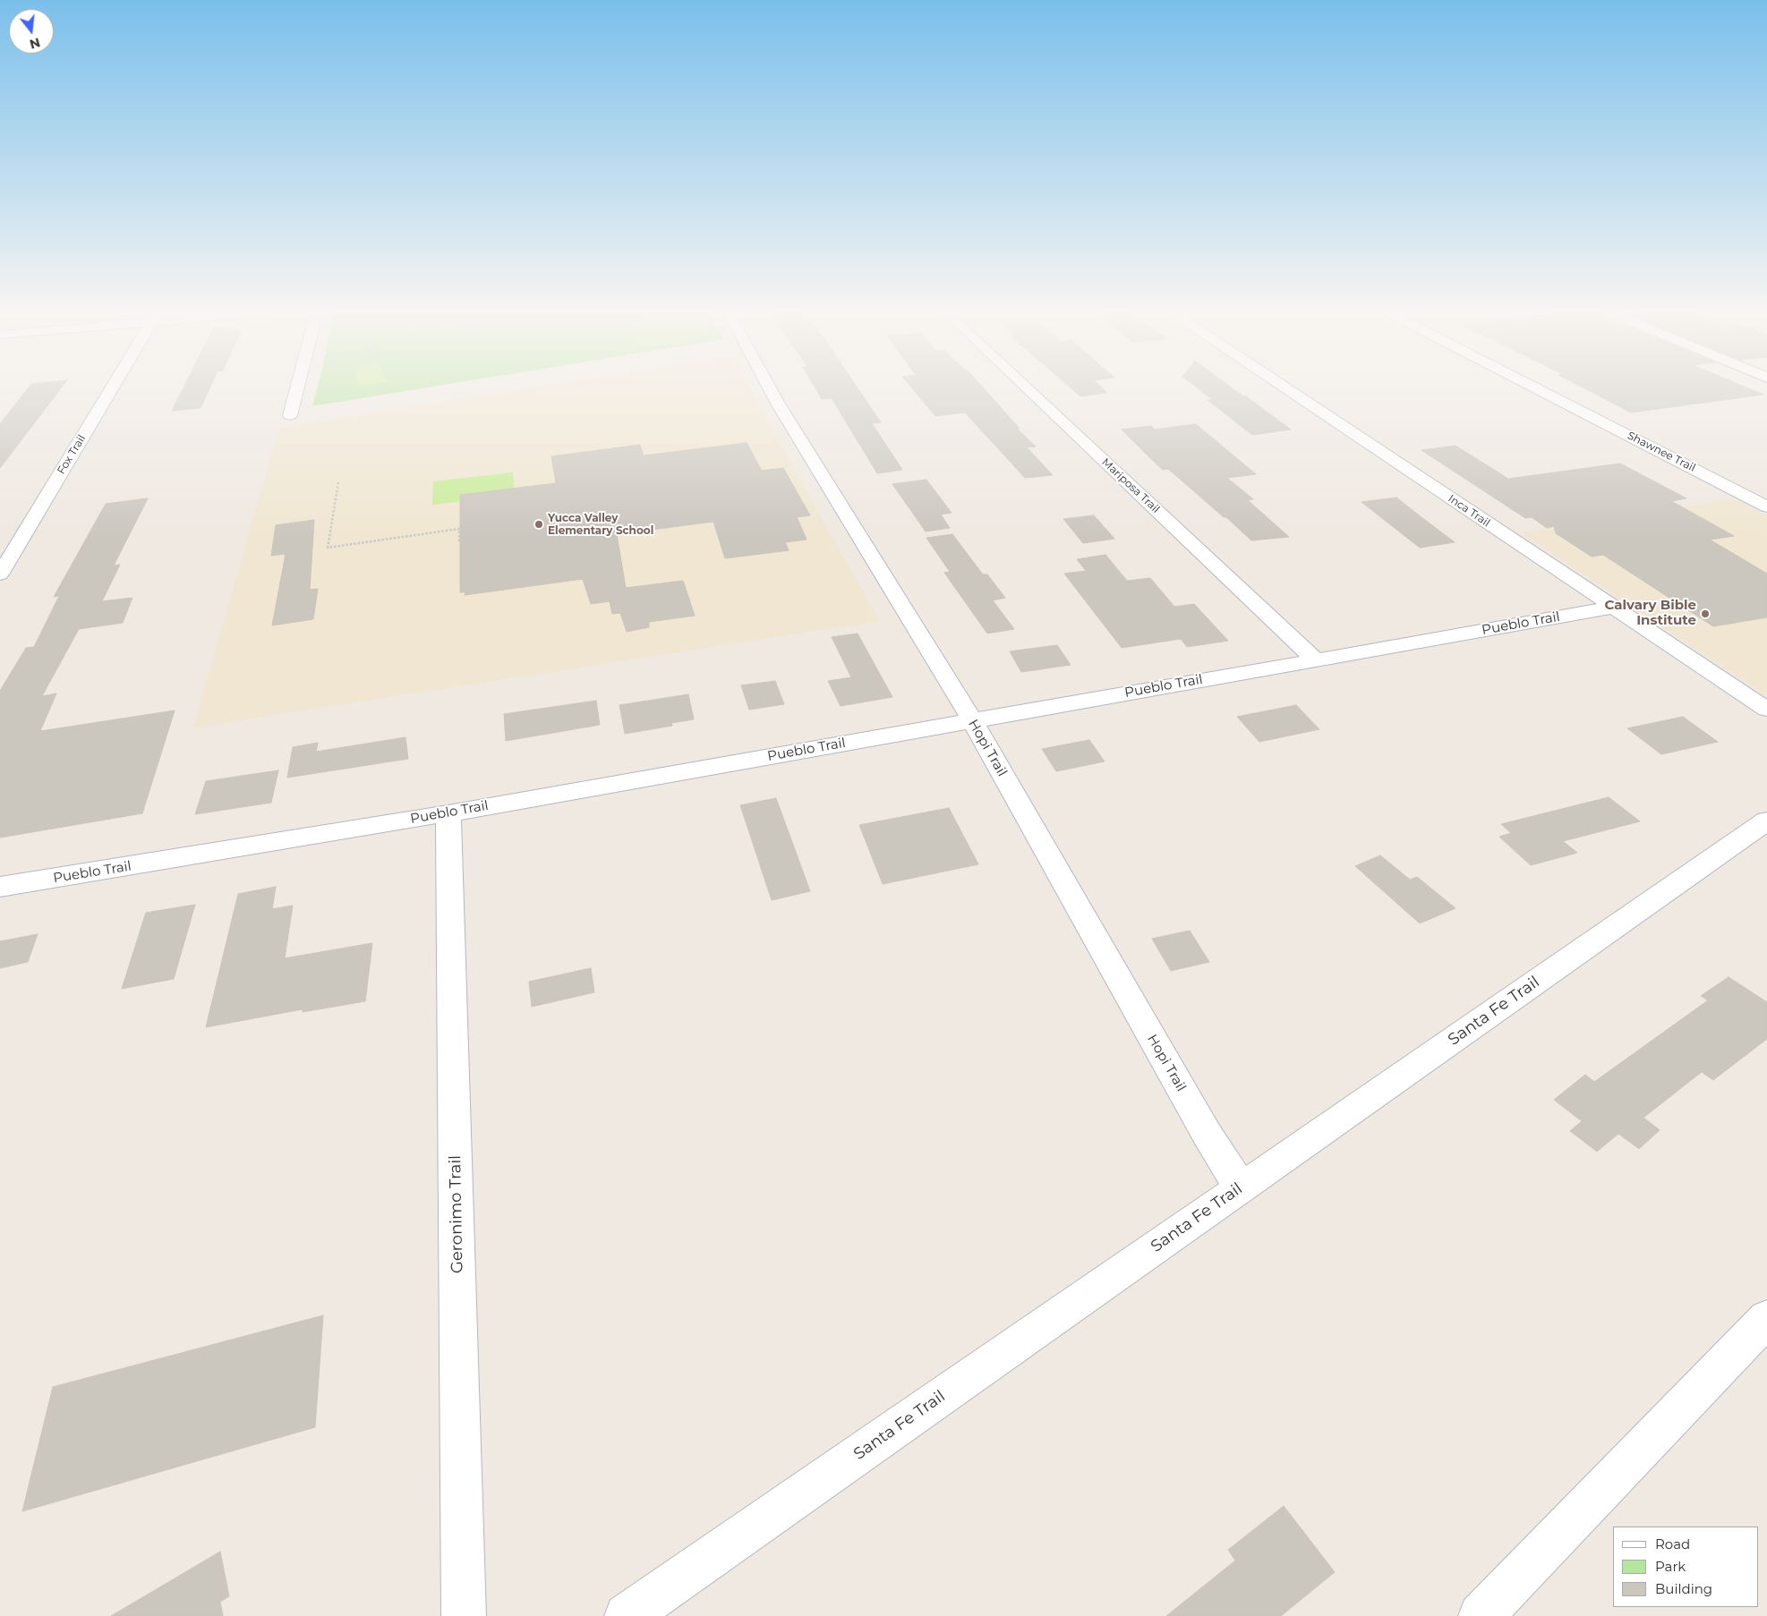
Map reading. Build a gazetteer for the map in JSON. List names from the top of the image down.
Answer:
{
  "streets": {
    "street": [
      "Shawnee Trail",
      "Fox Trail",
      "Mariposa Trail",
      "Inca Trail",
      "Pueblo Trail",
      "Hopi Trail",
      "Santa Fe Trail",
      "Geronimo Trail"
    ]
  },
  "crossings": [
    ["Mariposa Trail", "Pueblo Trail"],
    ["Inca Trail", "Pueblo Trail"],
    ["Pueblo Trail", "Hopi Trail"],
    ["Pueblo Trail", "Geronimo Trail"],
    ["Hopi Trail", "Santa Fe Trail"]
  ],
  "places": ["Yucca Valley Elementary School", "Calvary Bible Institute"],
  "legend": ["Road", "Park", "Building"],
  "north": "bottom"
}
